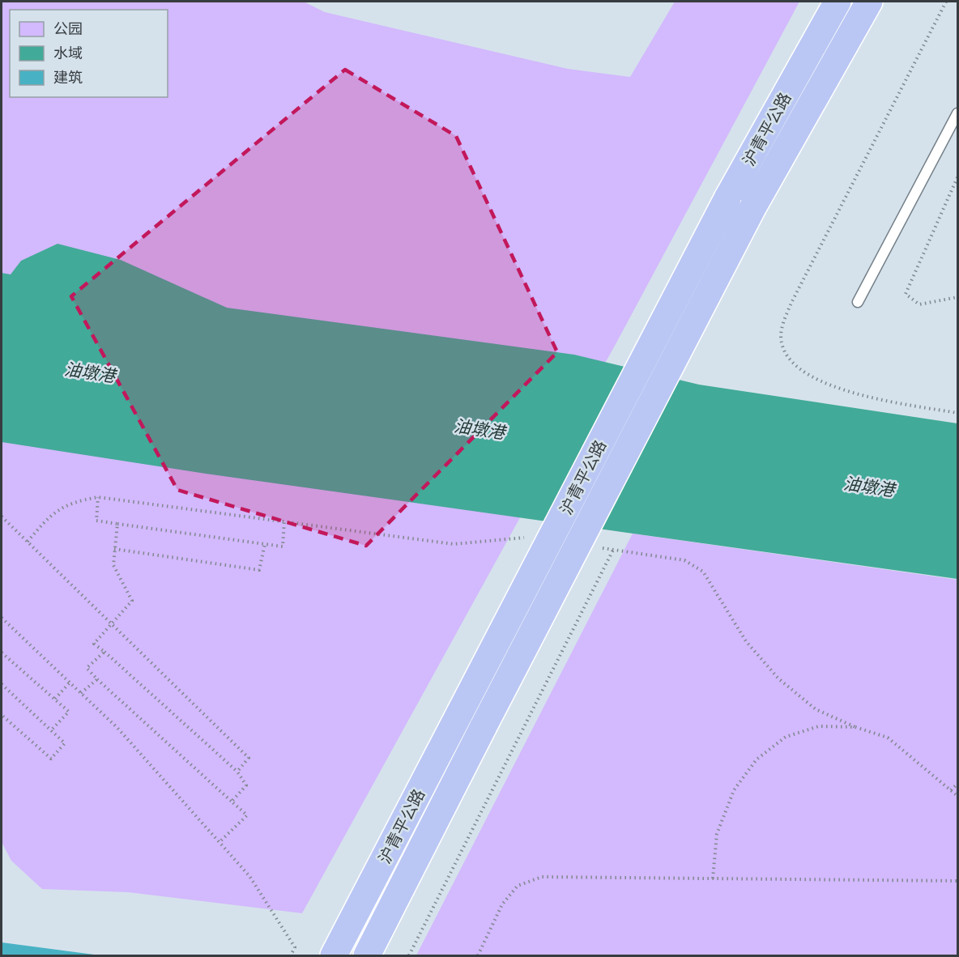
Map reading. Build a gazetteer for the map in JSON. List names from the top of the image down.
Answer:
{
  "streets": {
    "highway": ["沪青平公路"]
  },
  "water": ["油墩港"],
  "legend": ["公园", "水域", "建筑"]
}
